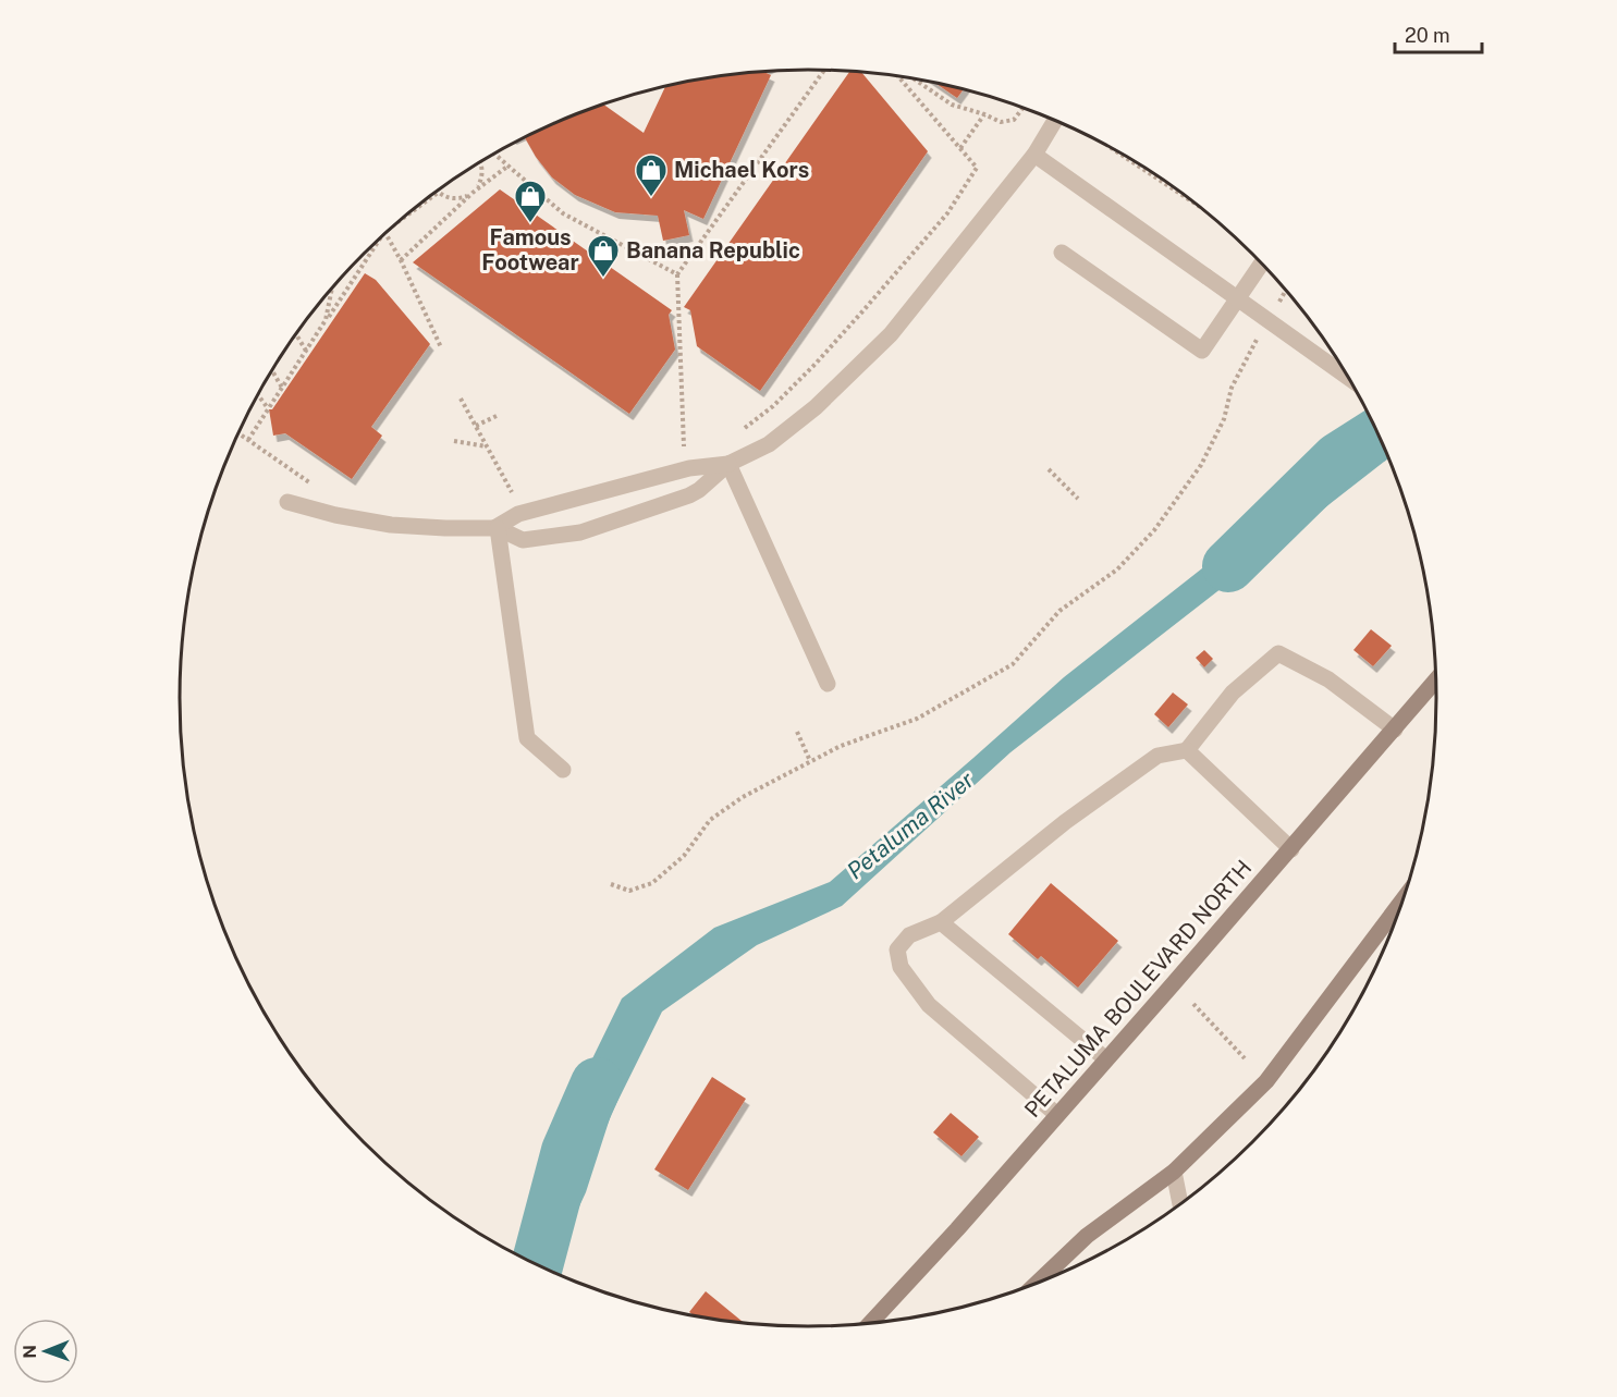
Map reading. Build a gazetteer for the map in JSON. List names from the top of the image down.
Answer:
{
  "streets": {
    "main road": ["PETALUMA BOULEVARD NORTH"]
  },
  "water": ["Petaluma River"],
  "places": {
    "shop": ["Michael Kors", "Famous Footwear", "Banana Republic"]
  },
  "scale_bar": "20 m",
  "north": "left"
}
